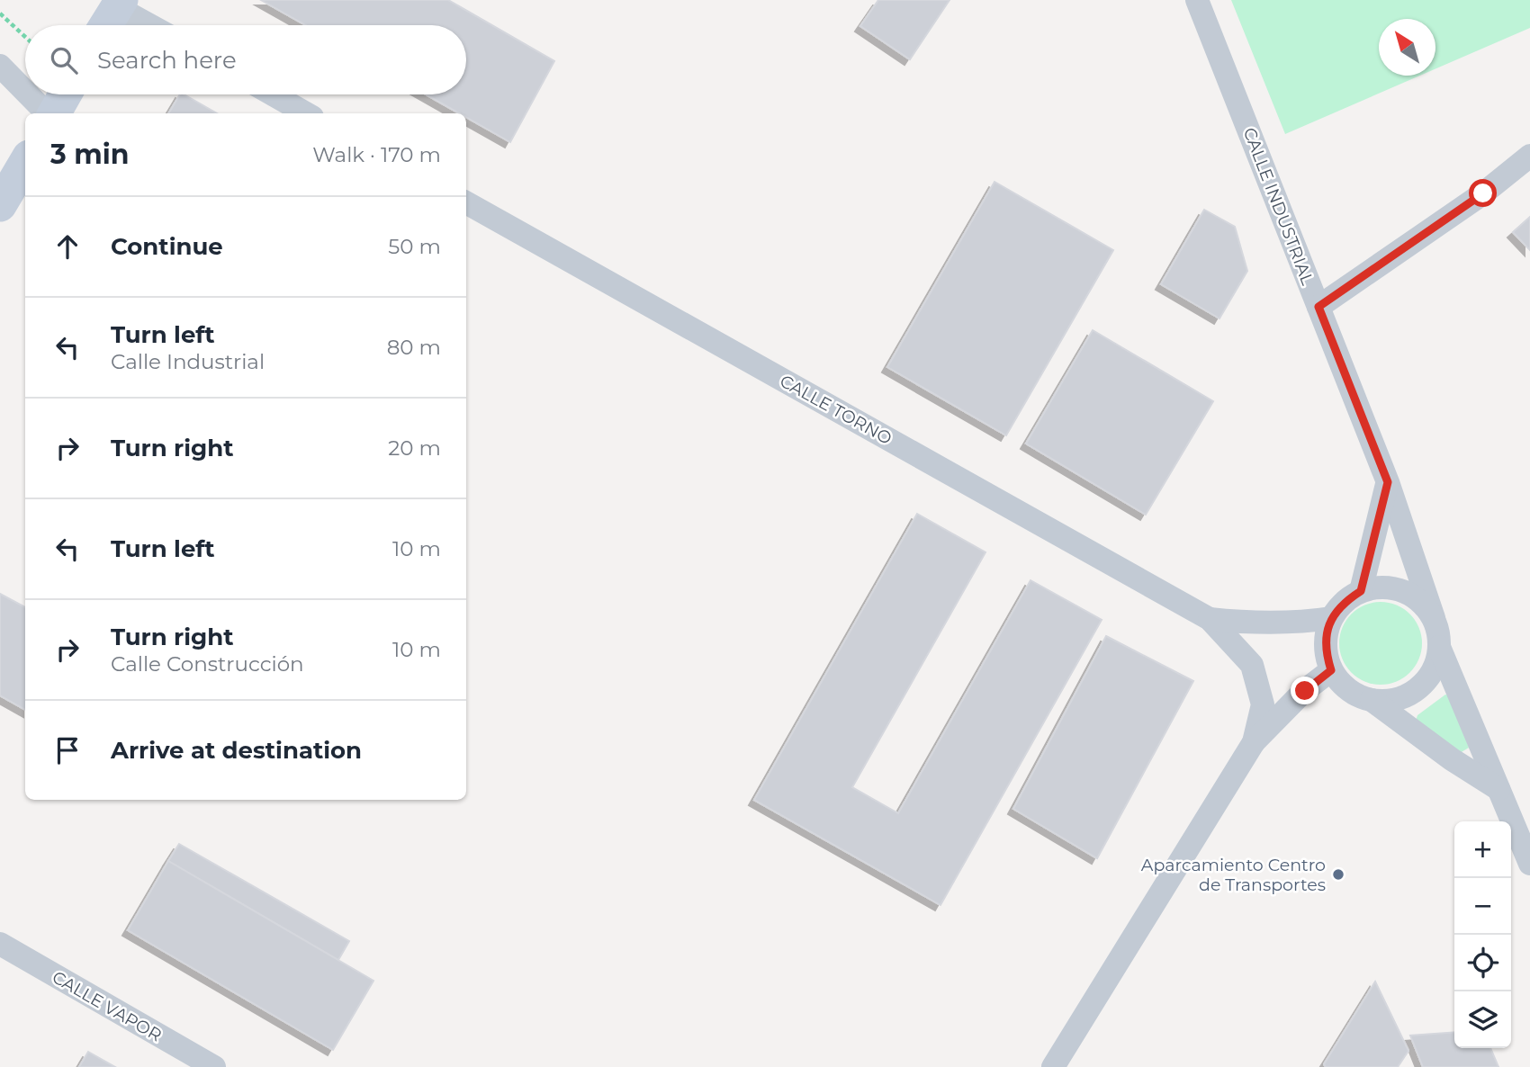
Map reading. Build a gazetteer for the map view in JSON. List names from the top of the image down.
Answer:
{
  "streets": {
    "street": ["CALLE INDUSTRIAL", "CALLE TORNO", "CALLE VAPOR"]
  },
  "crossings": [
    ["CALLE INDUSTRIAL", "CALLE TORNO"]
  ],
  "places": ["Aparcamiento Centro de Transportes"],
  "north": "top left",
  "page": {
    "search": "Search here",
    "heading": ["3 min", "Walk · 170 m"],
    "list": [
      ["Continue", "50 m"],
      ["Turn left", "Calle Industrial", "80 m"],
      ["Turn right", "20 m"],
      ["Turn left", "10 m"],
      ["Turn right", "Calle Construcción", "10 m"],
      "Arrive at destination"
    ],
    "map_buttons": ["+", "−"]
  }
}
